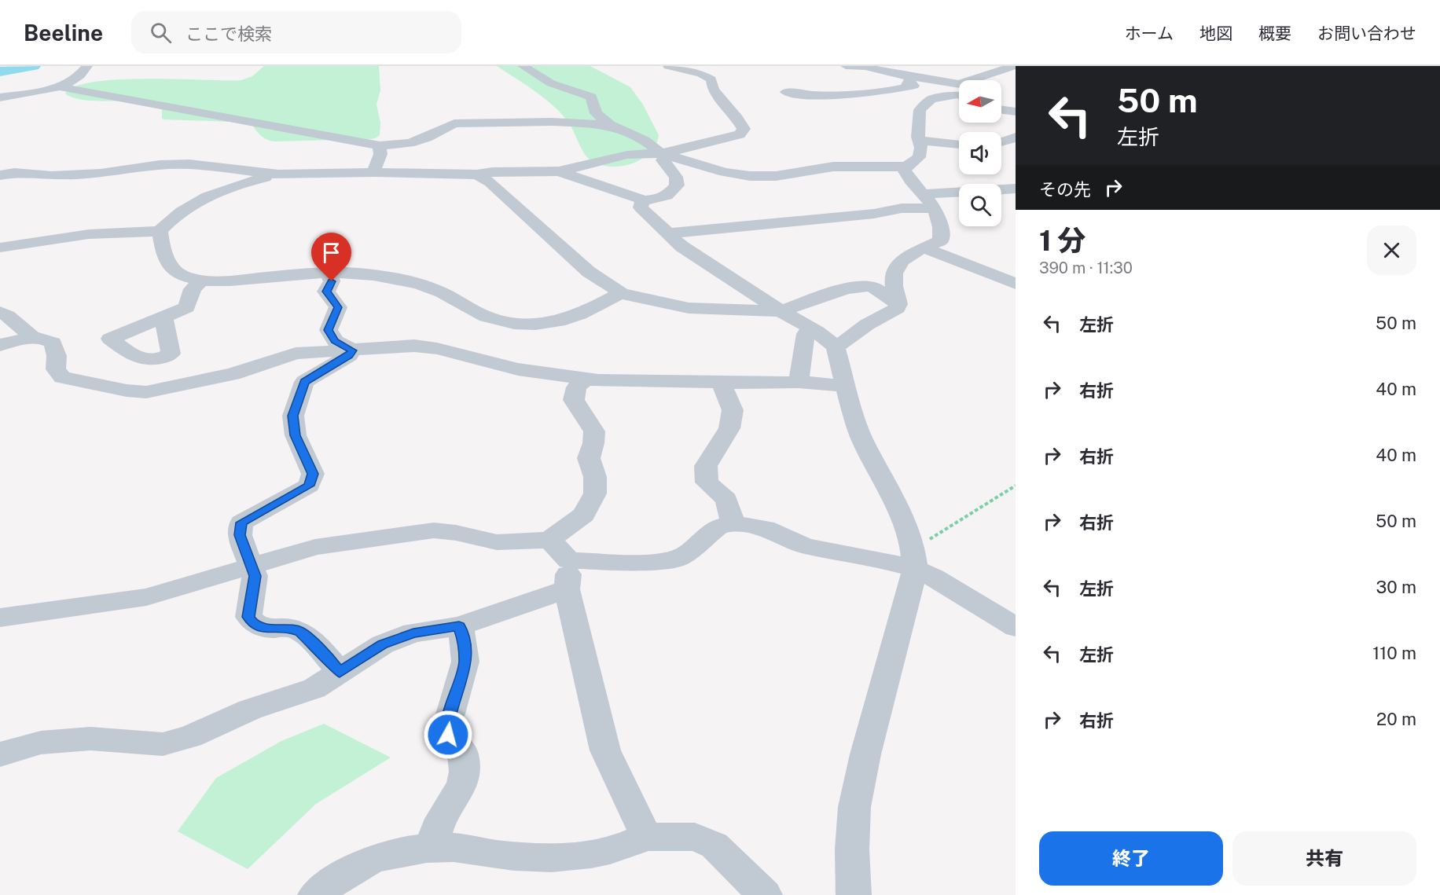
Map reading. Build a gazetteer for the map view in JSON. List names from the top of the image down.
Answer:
{
  "north": "left",
  "page": {
    "header": "Beeline",
    "search": "ここで検索",
    "nav": [
      "ホーム",
      "地図",
      "概要",
      "お問い合わせ"
    ],
    "turn": ["50 m", "左折"],
    "then": "その先",
    "heading": ["1 分", "390 m · 11:30"],
    "list": [
      {
        "name": "左折",
        "value": "50 m"
      },
      {
        "name": "右折",
        "value": "40 m"
      },
      {
        "name": "右折",
        "value": "40 m"
      },
      {
        "name": "右折",
        "value": "50 m"
      },
      {
        "name": "左折",
        "value": "30 m"
      },
      {
        "name": "左折",
        "value": "110 m"
      },
      {
        "name": "右折",
        "value": "20 m"
      }
    ],
    "buttons": ["終了", "共有"]
  }
}
